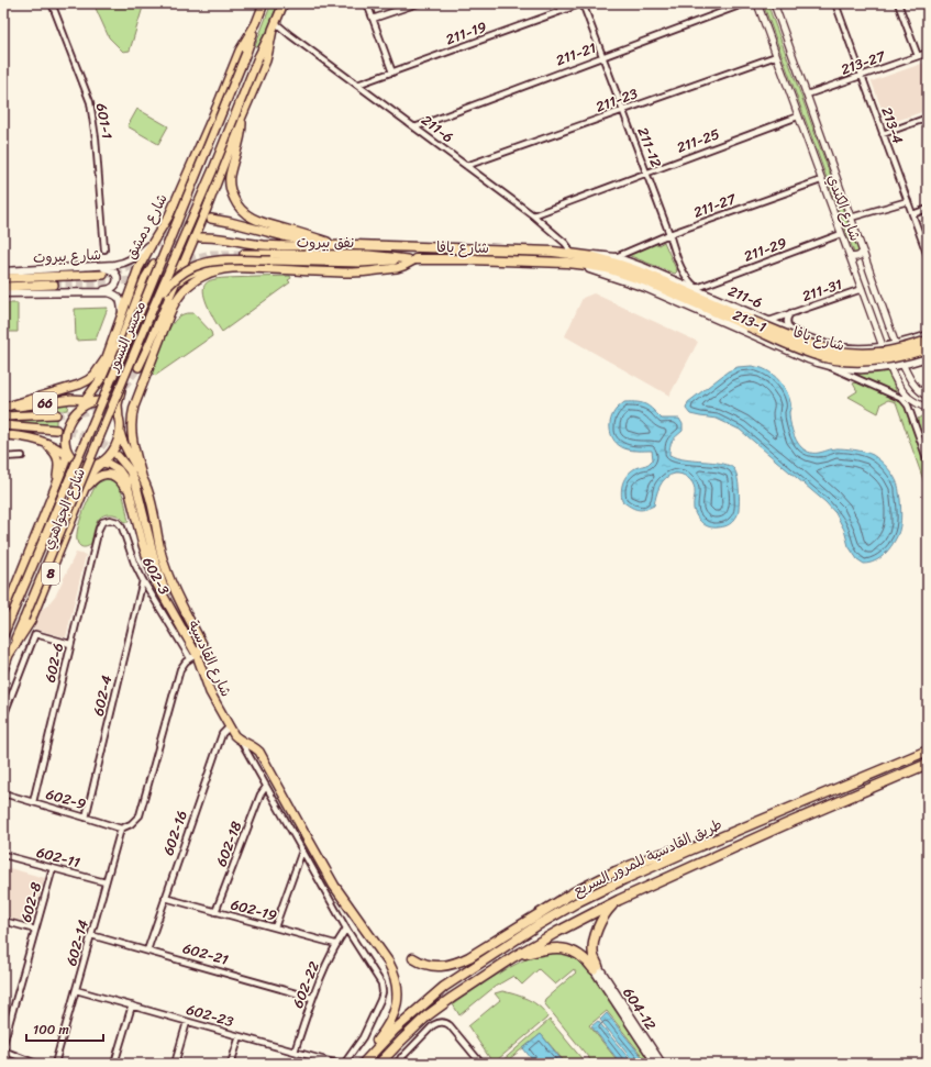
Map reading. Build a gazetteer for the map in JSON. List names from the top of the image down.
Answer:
{
  "streets": {
    "highway": ["شارع يافا", "طريق القادسية للمرور السريع"],
    "main road": [
      "211-6",
      "شارع دمشق",
      "نفق بيروت",
      "شارع بيروت",
      "213-1",
      "مجسر النسور",
      "66",
      "شارع الجواهري",
      "8",
      "شارع القادسية",
      "604-12"
    ],
    "street": [
      "211-19",
      "211-21",
      "213-27",
      "211-23",
      "601-1",
      "213-4",
      "211-25",
      "211-12",
      "211-27",
      "شارع الكندي",
      "211-29",
      "211-31",
      "602-3",
      "602-6",
      "602-4",
      "602-9",
      "602-16",
      "602-18",
      "602-11",
      "602-8",
      "602-19",
      "602-14",
      "602-21",
      "602-22",
      "602-23"
    ]
  },
  "crossings": [
    ["211-19", "211-6"],
    ["211-19", "211-12"],
    ["211-21", "211-6"],
    ["211-21", "211-12"],
    ["213-27", "213-4"],
    ["213-27", "شارع الكندي"],
    ["211-23", "211-6"],
    ["211-23", "211-12"],
    ["211-23", "شارع الكندي"],
    ["211-6", "211-25"],
    ["211-6", "211-12"],
    ["211-6", "211-27"],
    ["211-6", "شارع الكندي"],
    ["211-6", "شارع يافا"],
    ["211-6", "211-31"],
    ["211-6", "مجسر النسور"],
    ["211-25", "211-12"],
    ["211-25", "شارع الكندي"],
    ["211-12", "211-27"],
    ["211-12", "211-29"],
    ["211-27", "شارع الكندي"],
    ["شارع الكندي", "211-29"],
    ["شارع الكندي", "211-31"],
    ["شارع الكندي", "213-1"],
    ["شارع دمشق", "شارع بيروت"],
    ["شارع دمشق", "مجسر النسور"],
    ["شارع دمشق", "66"],
    ["نفق بيروت", "شارع يافا"],
    ["شارع يافا", "213-1"],
    ["شارع يافا", "شارع القادسية"],
    ["مجسر النسور", "شارع الجواهري"],
    ["66", "شارع الجواهري"],
    ["66", "شارع القادسية"],
    ["شارع الجواهري", "شارع القادسية"],
    ["602-3", "شارع القادسية"],
    ["602-3", "602-6"],
    ["602-3", "602-4"],
    ["شارع القادسية", "602-16"],
    ["602-6", "602-9"],
    ["602-4", "602-9"],
    ["602-9", "602-14"],
    ["602-16", "602-19"],
    ["602-16", "602-21"],
    ["602-18", "602-19"],
    ["602-11", "602-8"],
    ["602-11", "602-14"],
    ["602-19", "602-22"],
    ["602-14", "602-21"],
    ["602-14", "602-23"],
    ["602-21", "602-22"],
    ["602-22", "602-23"]
  ],
  "scale_bar": "100 m"
}
